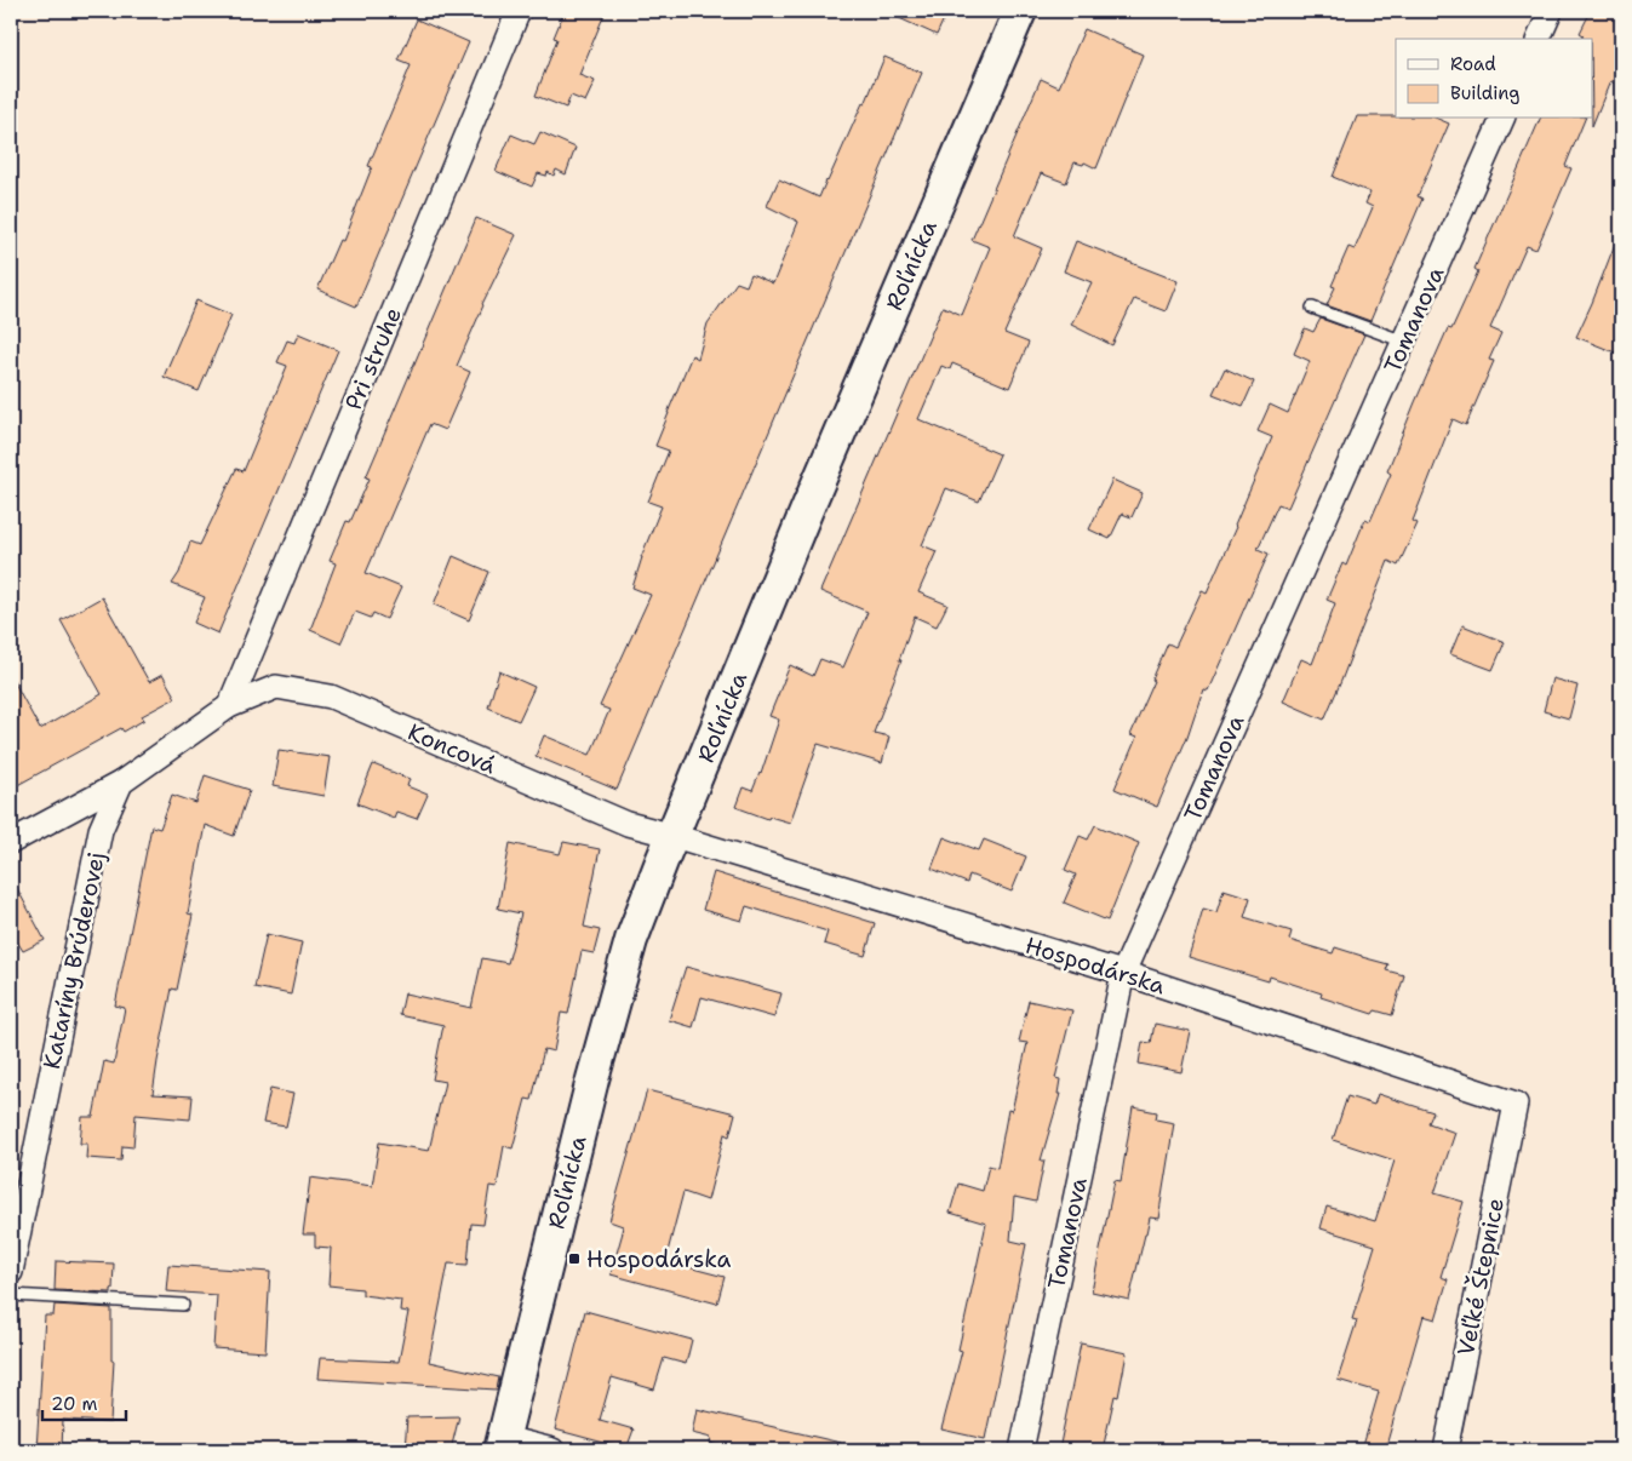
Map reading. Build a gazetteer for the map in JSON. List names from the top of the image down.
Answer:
{
  "streets": {
    "street": [
      "Roľnícka",
      "Tomanova",
      "Pri struhe",
      "Koncová",
      "Kataríny Brúderovej",
      "Hospodárska",
      "Veľké Štepnice"
    ]
  },
  "crossings": [
    ["Roľnícka", "Koncová"],
    ["Roľnícka", "Hospodárska"],
    ["Tomanova", "Hospodárska"],
    ["Pri struhe", "Koncová"],
    ["Koncová", "Hospodárska"],
    ["Hospodárska", "Veľké Štepnice"]
  ],
  "places": {
    "transit": ["Hospodárska"]
  },
  "legend": ["Road", "Building"],
  "scale_bar": "20 m"
}
